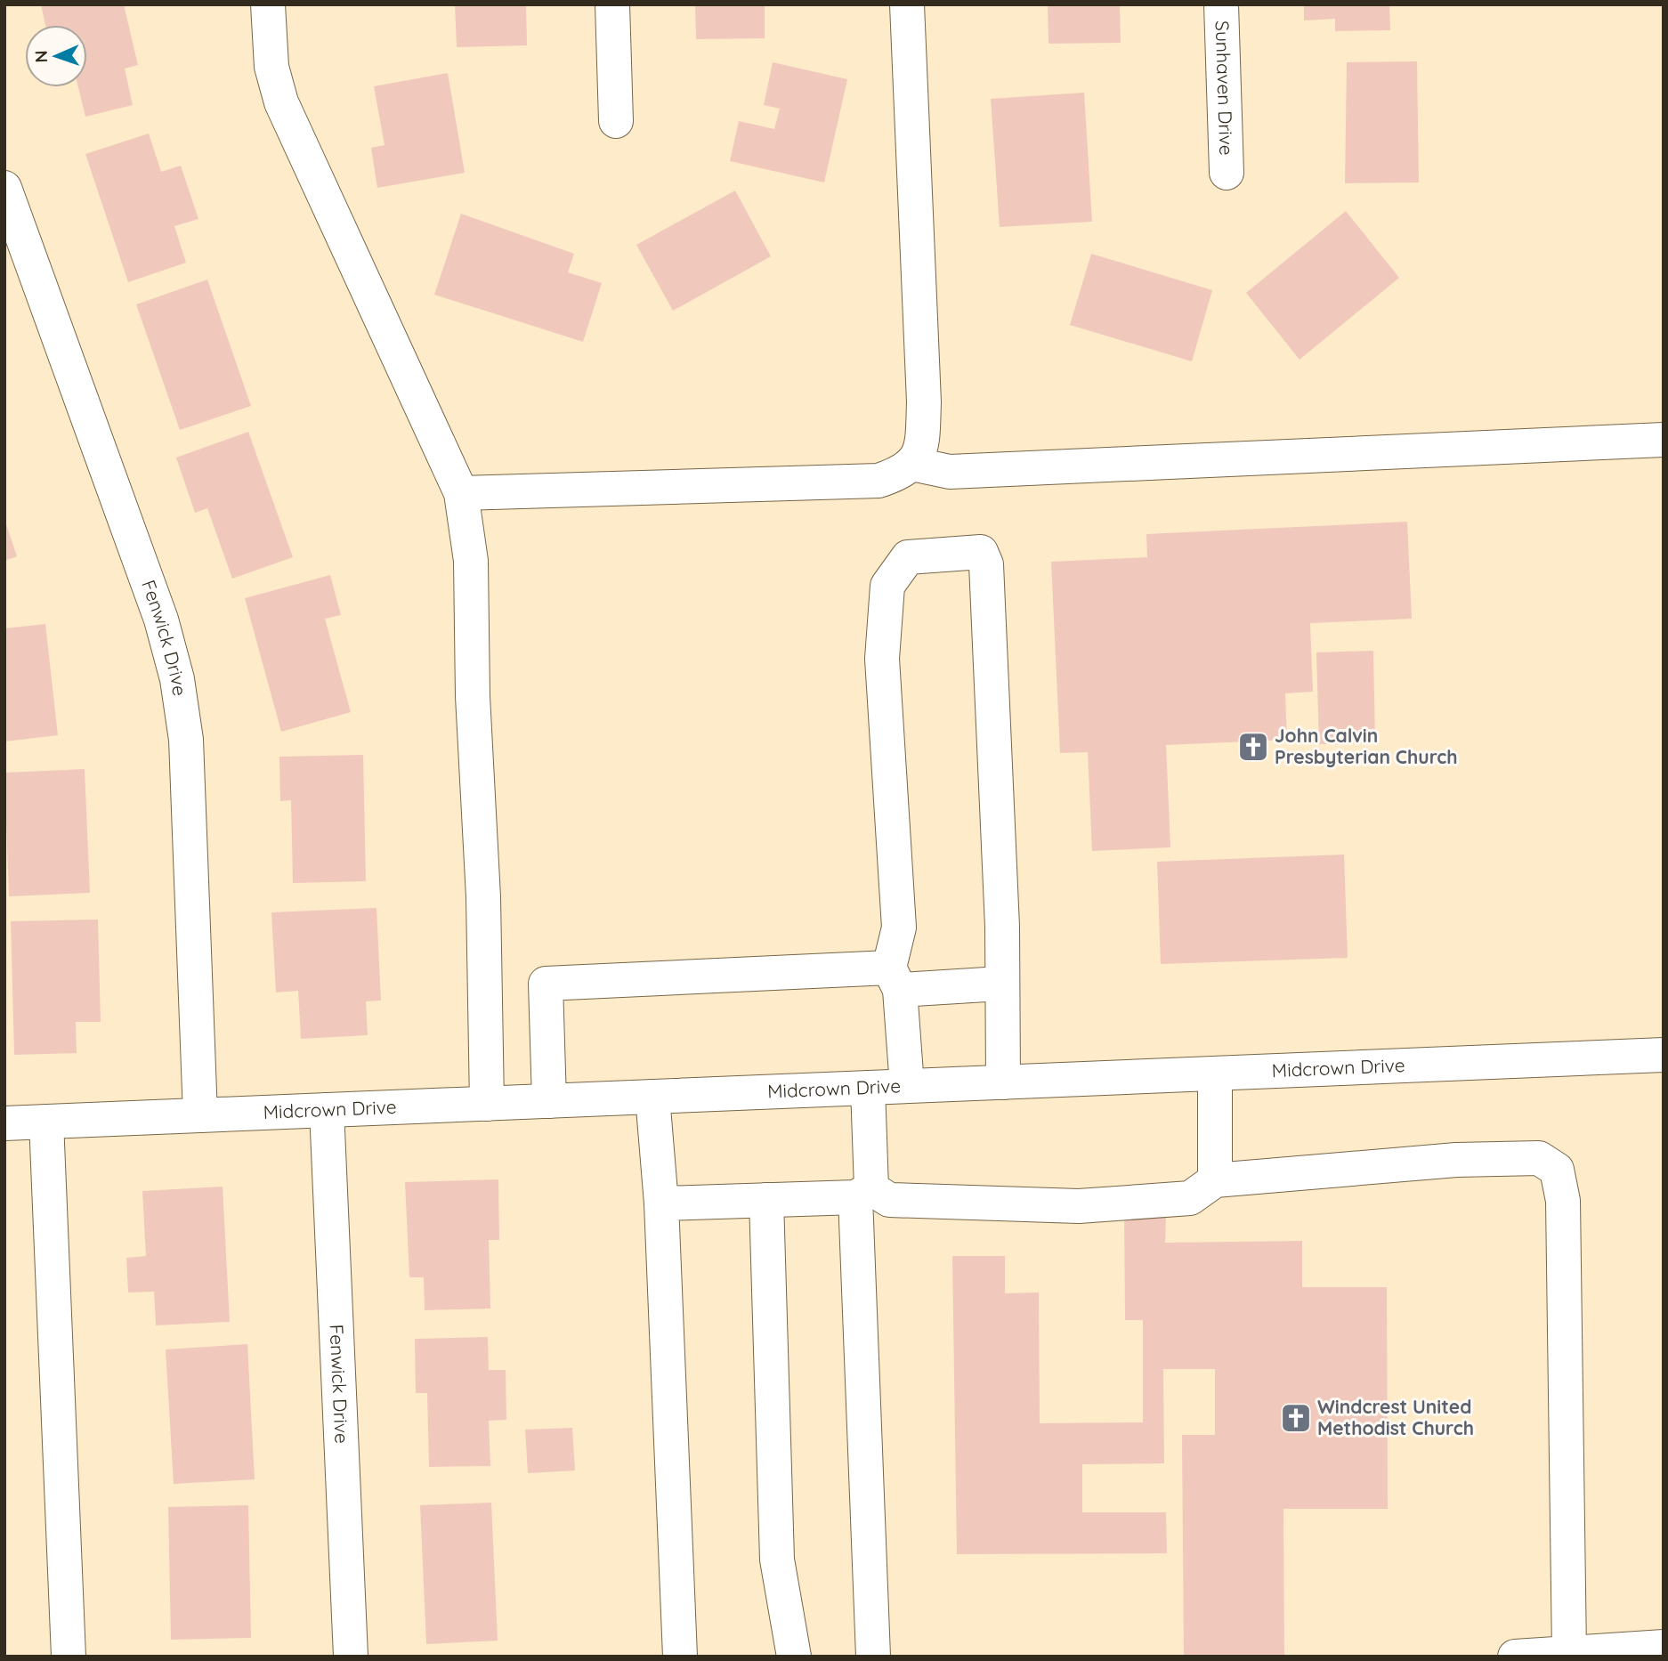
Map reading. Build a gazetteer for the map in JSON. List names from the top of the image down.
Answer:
{
  "streets": {
    "street": ["Sunhaven Drive", "Fenwick Drive", "Midcrown Drive"]
  },
  "crossings": [
    ["Fenwick Drive", "Midcrown Drive"]
  ],
  "places": {
    "church": ["John Calvin Presbyterian Church", "Windcrest United Methodist Church"]
  },
  "north": "left"
}
